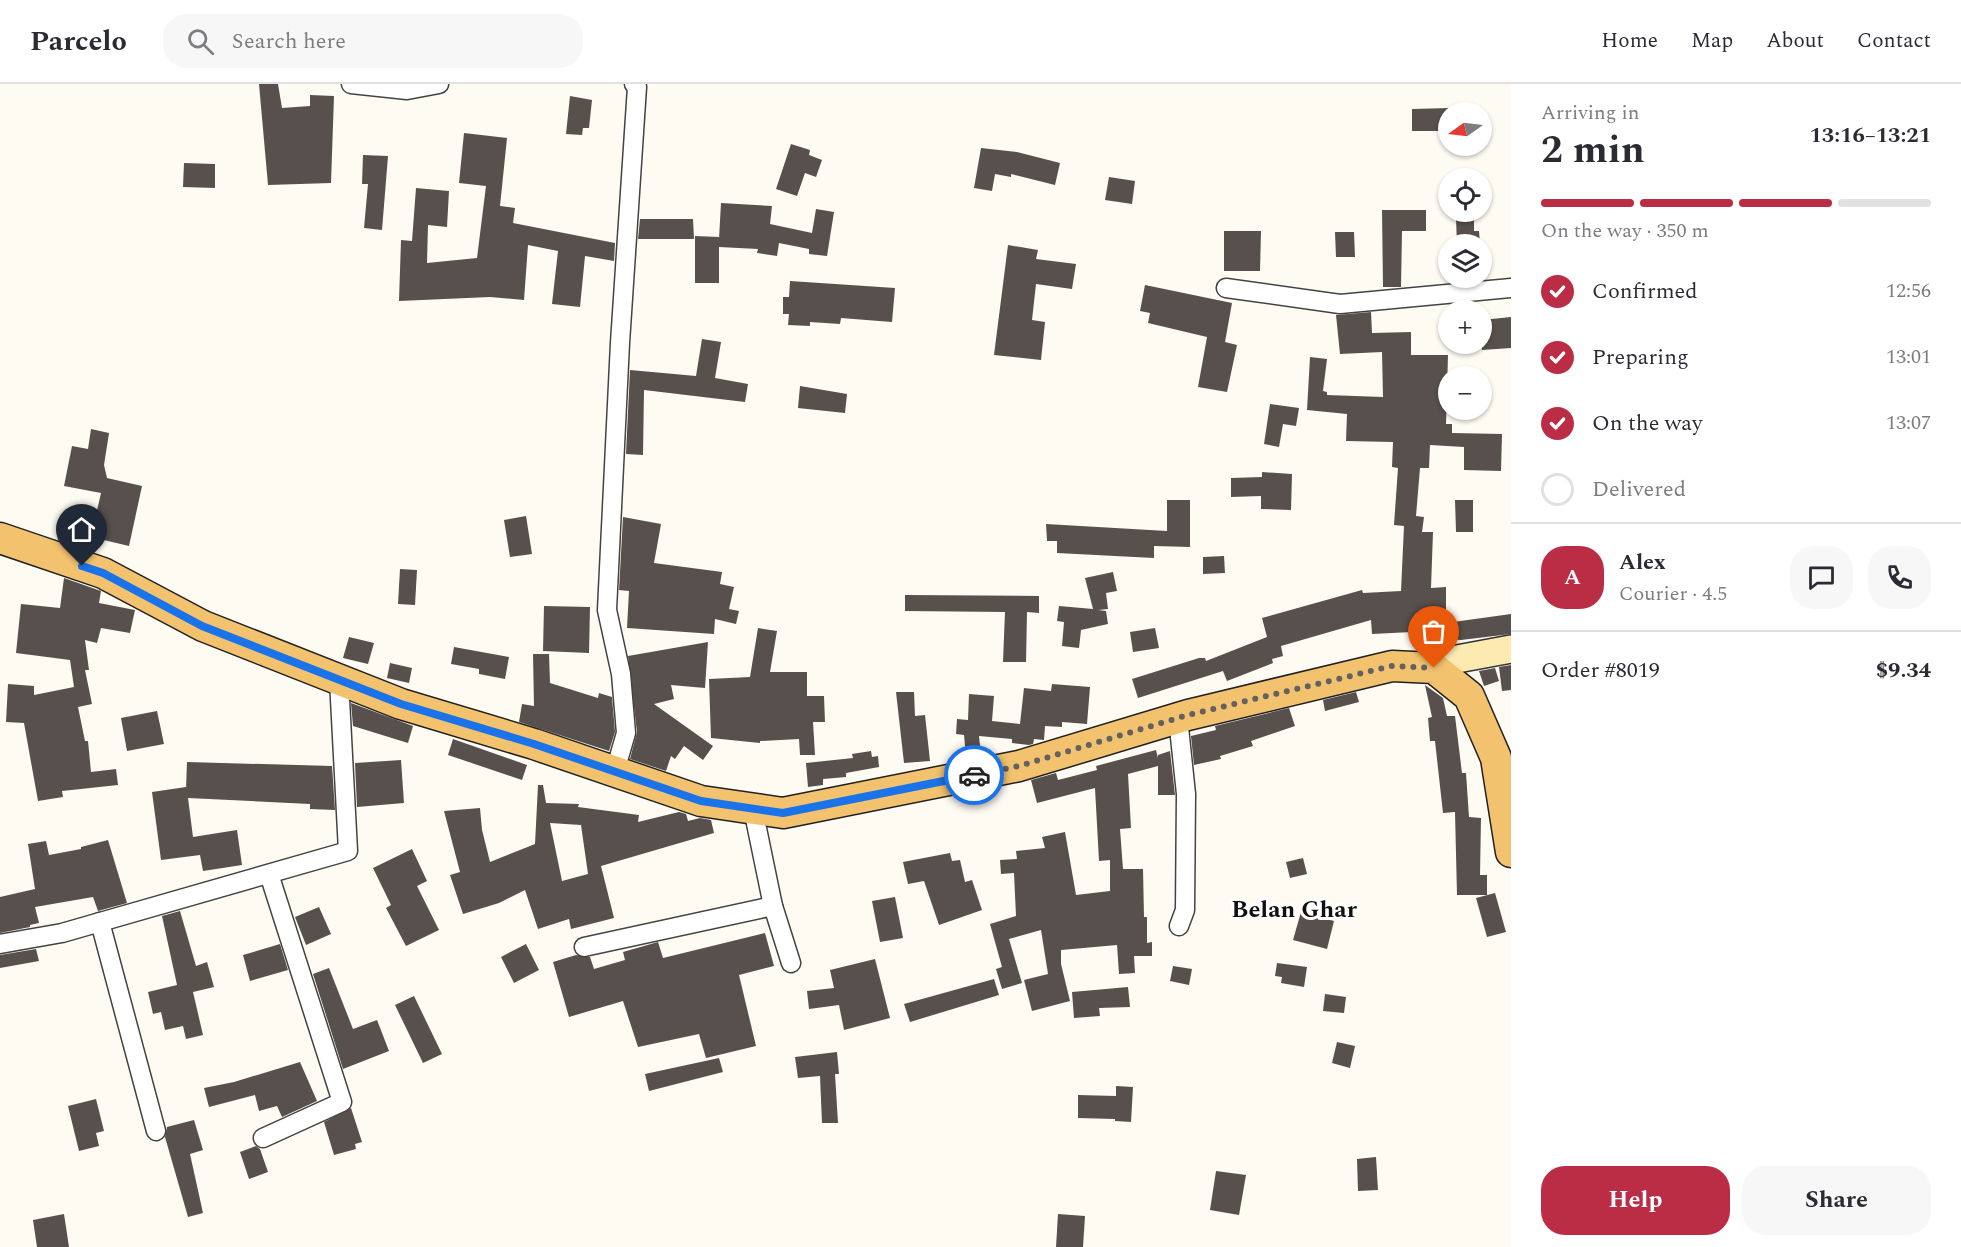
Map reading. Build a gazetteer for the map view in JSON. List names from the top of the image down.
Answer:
{
  "districts": ["Belan Ghar"],
  "north": "left",
  "page": {
    "header": "Parcelo",
    "search": "Search here",
    "nav": [
      "Home",
      "Map",
      "About",
      "Contact"
    ],
    "heading": ["2 min", "Arriving in", "13:16–13:21"],
    "panel": [
      "Alex",
      "Courier · 4.5",
      "Order #8019",
      "$9.34"
    ],
    "map_buttons": ["+", "−"],
    "bar": "On the way · 350 m",
    "list": [
      ["Confirmed", "12:56"],
      ["Preparing", "13:01"],
      ["On the way", "13:07"],
      "Delivered"
    ],
    "round": "A",
    "buttons": ["Help", "Share"]
  }
}
